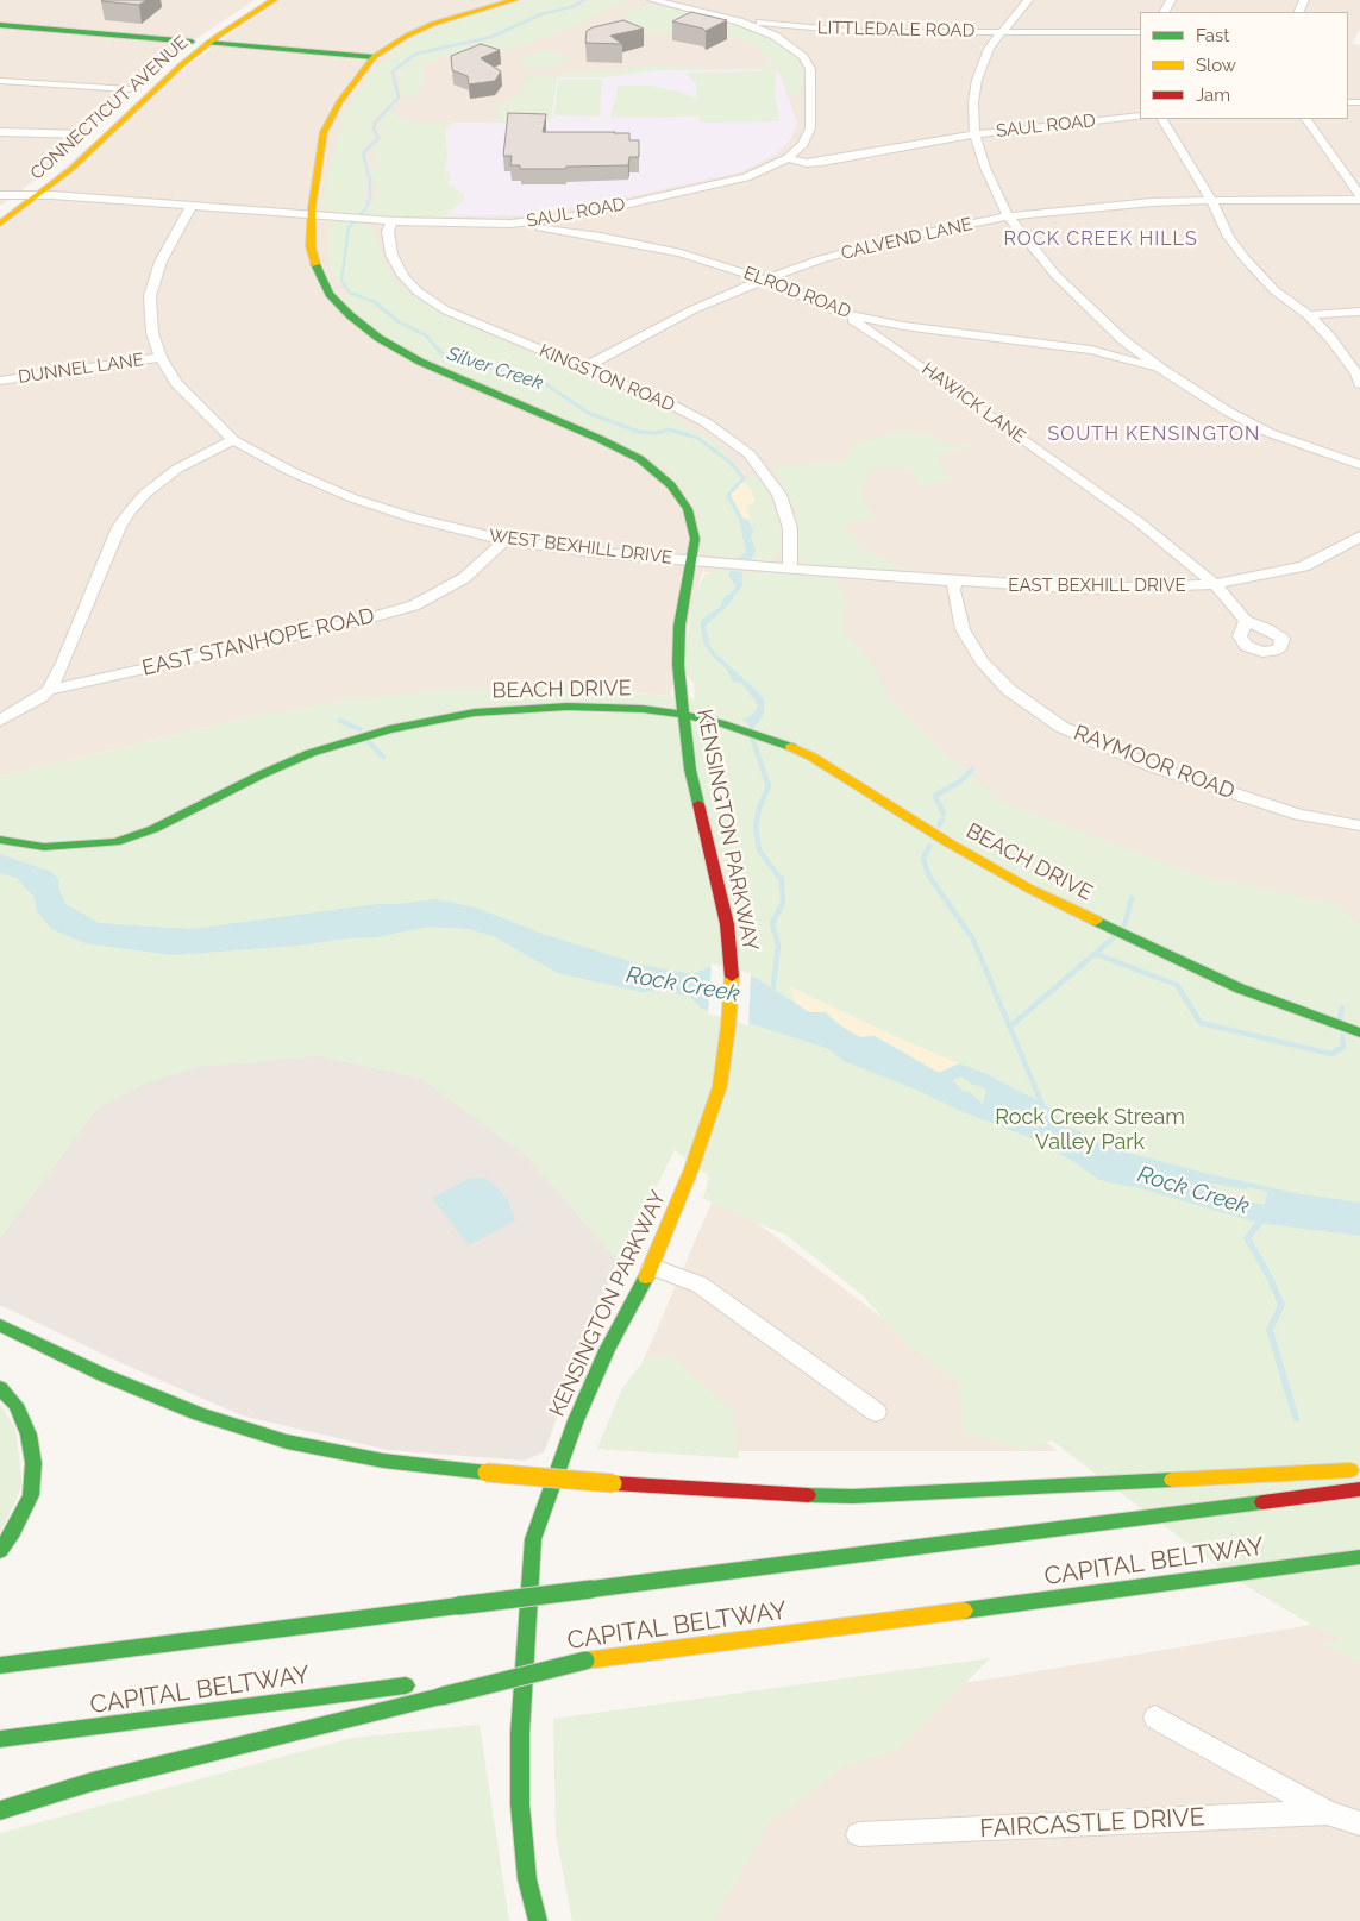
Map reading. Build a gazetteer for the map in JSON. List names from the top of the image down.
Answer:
{
  "streets": {
    "main road": [
      "CONNECTICUT AVENUE",
      "BEACH DRIVE",
      "KENSINGTON PARKWAY",
      "CAPITAL BELTWAY"
    ],
    "street": [
      "LITTLEDALE ROAD",
      "SAUL ROAD",
      "CALVEND LANE",
      "ELROD ROAD",
      "DUNNEL LANE",
      "KINGSTON ROAD",
      "HAWICK LANE",
      "WEST BEXHILL DRIVE",
      "EAST BEXHILL DRIVE",
      "EAST STANHOPE ROAD",
      "RAYMOOR ROAD",
      "FAIRCASTLE DRIVE"
    ]
  },
  "crossings": [
    ["CONNECTICUT AVENUE", "SAUL ROAD"],
    ["SAUL ROAD", "ELROD ROAD"],
    ["SAUL ROAD", "KINGSTON ROAD"],
    ["SAUL ROAD", "WEST BEXHILL DRIVE"],
    ["SAUL ROAD", "KENSINGTON PARKWAY"],
    ["CALVEND LANE", "ELROD ROAD"],
    ["CALVEND LANE", "KINGSTON ROAD"],
    ["ELROD ROAD", "HAWICK LANE"],
    ["DUNNEL LANE", "WEST BEXHILL DRIVE"],
    ["KINGSTON ROAD", "WEST BEXHILL DRIVE"],
    ["KINGSTON ROAD", "EAST BEXHILL DRIVE"],
    ["HAWICK LANE", "EAST BEXHILL DRIVE"],
    ["WEST BEXHILL DRIVE", "EAST BEXHILL DRIVE"],
    ["WEST BEXHILL DRIVE", "EAST STANHOPE ROAD"],
    ["WEST BEXHILL DRIVE", "KENSINGTON PARKWAY"],
    ["EAST BEXHILL DRIVE", "RAYMOOR ROAD"],
    ["BEACH DRIVE", "KENSINGTON PARKWAY"]
  ],
  "districts": ["ROCK CREEK HILLS", "SOUTH KENSINGTON"],
  "water": ["Silver Creek", "Rock Creek"],
  "parks": ["Rock Creek Stream Valley Park"],
  "legend": ["Fast", "Slow", "Jam"]
}
